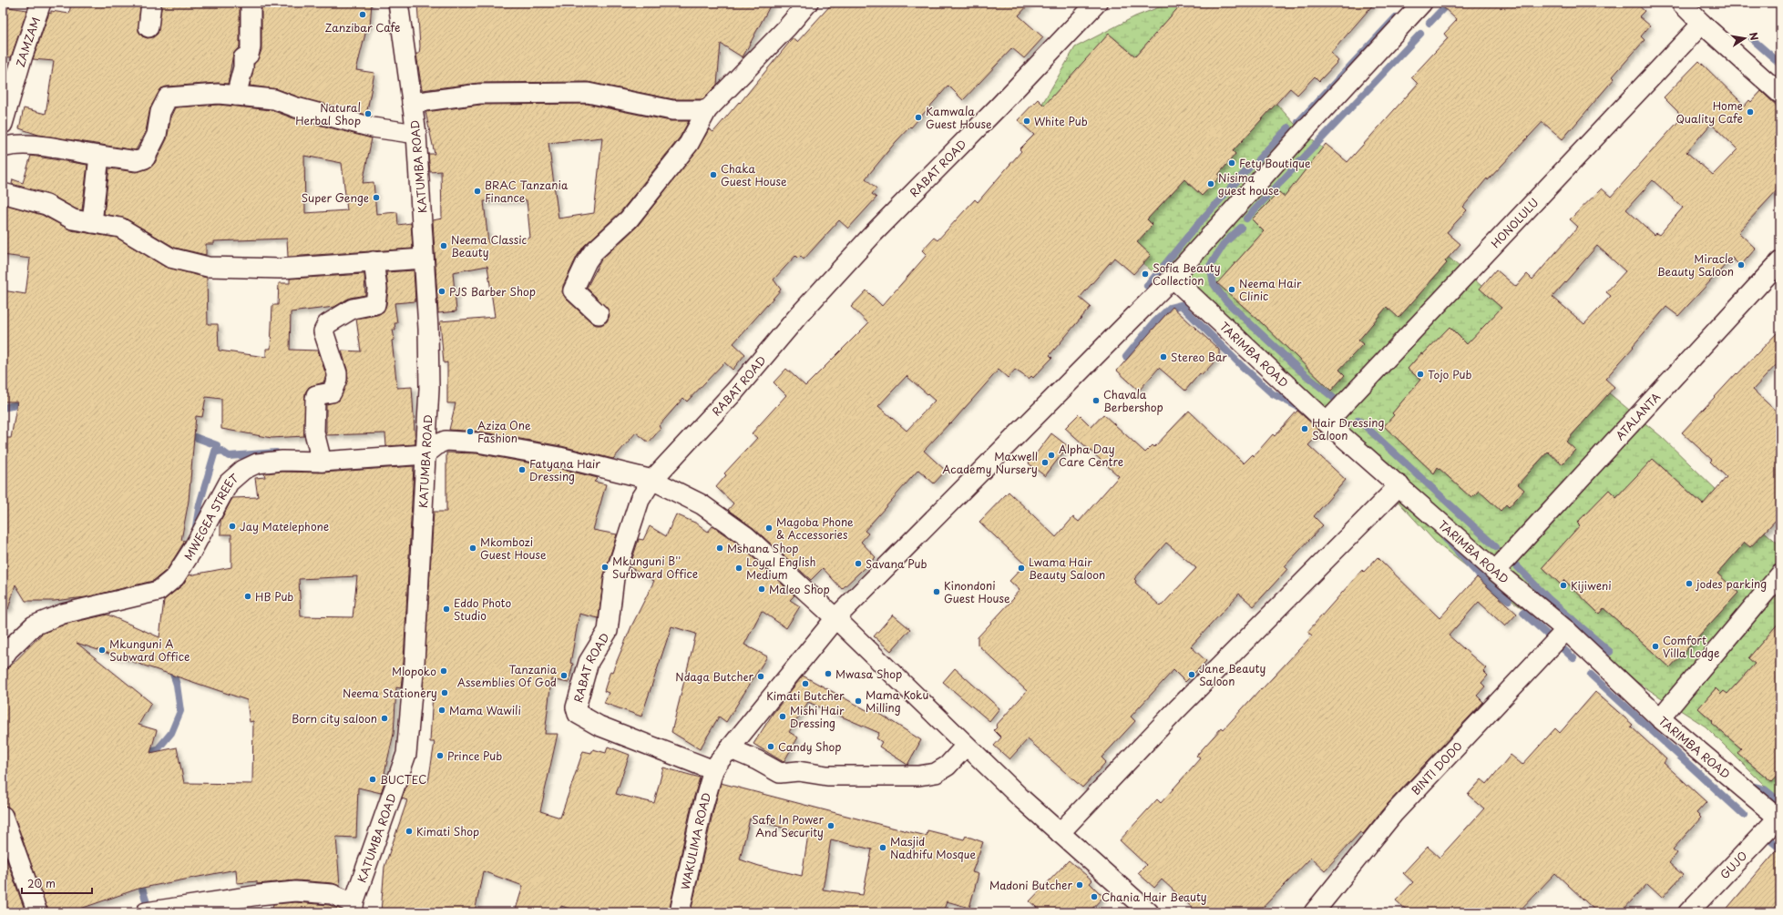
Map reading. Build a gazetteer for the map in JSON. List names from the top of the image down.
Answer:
{
  "streets": {
    "street": [
      "ZAMZAM",
      "KATUMBA ROAD",
      "RABAT ROAD",
      "HONOLULU",
      "TARIMBA ROAD",
      "ATALANTA",
      "MWEGEA STREET",
      "BINTI DODO",
      "WAKULIMA ROAD",
      "GUJO"
    ]
  },
  "crossings": [
    ["KATUMBA ROAD", "MWEGEA STREET"],
    ["RABAT ROAD", "WAKULIMA ROAD"],
    ["HONOLULU", "TARIMBA ROAD"],
    ["TARIMBA ROAD", "ATALANTA"],
    ["TARIMBA ROAD", "BINTI DODO"],
    ["TARIMBA ROAD", "WAKULIMA ROAD"],
    ["TARIMBA ROAD", "GUJO"]
  ],
  "places": [
    "Zanzibar Cafe",
    "Home Quality Cafe",
    "Natural Herbal Shop",
    "Kamwala Guest House",
    "White Pub",
    "Fety Boutique",
    "Chaka Guest House",
    "Nisima guest house",
    "BRAC Tanzania Finance",
    "Super Genge",
    "Neema Classic Beauty",
    "Miracle Beauty Saloon",
    "Sofia Beauty Collection",
    "Neema Hair Clinic",
    "PJS Barber Shop",
    "Stereo Bar",
    "Tojo Pub",
    "Chavala Berbershop",
    "Hair Dressing Saloon",
    "Aziza One Fashion",
    "Alpha Day Care Centre",
    "Maxwell Academy Nursery",
    "Fatyana Hair Dressing",
    "Jay Matelephone",
    "Magoba Phone & Accessories",
    "Mkombozi Guest House",
    "Mshana Shop",
    "Savana Pub",
    "Mkunguni B'' Surbward Office",
    "Loyal English Medium",
    "Lwama Hair Beauty Saloon",
    "jodes parking",
    "Kijiweni",
    "Maleo Shop",
    "Kinondoni Guest House",
    "HB Pub",
    "Eddo Photo Studio",
    "Comfort Villa Lodge",
    "Mkunguni A Subward Office",
    "Mlopoko",
    "Mwasa Shop",
    "Jane Beauty Saloon",
    "Tanzania Assemblies Of God",
    "Ndaga Butcher",
    "Kimati Butcher",
    "Neema Stationery",
    "Mama Koku Milling",
    "Mama Wawili",
    "Mishi Hair Dressing",
    "Born city saloon",
    "Candy Shop",
    "Prince Pub",
    "BUCTEC",
    "Safe In Power And Security",
    "Kimati Shop",
    "Masjid Nadhifu Mosque",
    "Madoni Butcher",
    "Chania Hair Beauty"
  ],
  "scale_bar": "20 m",
  "north": "right"
}
